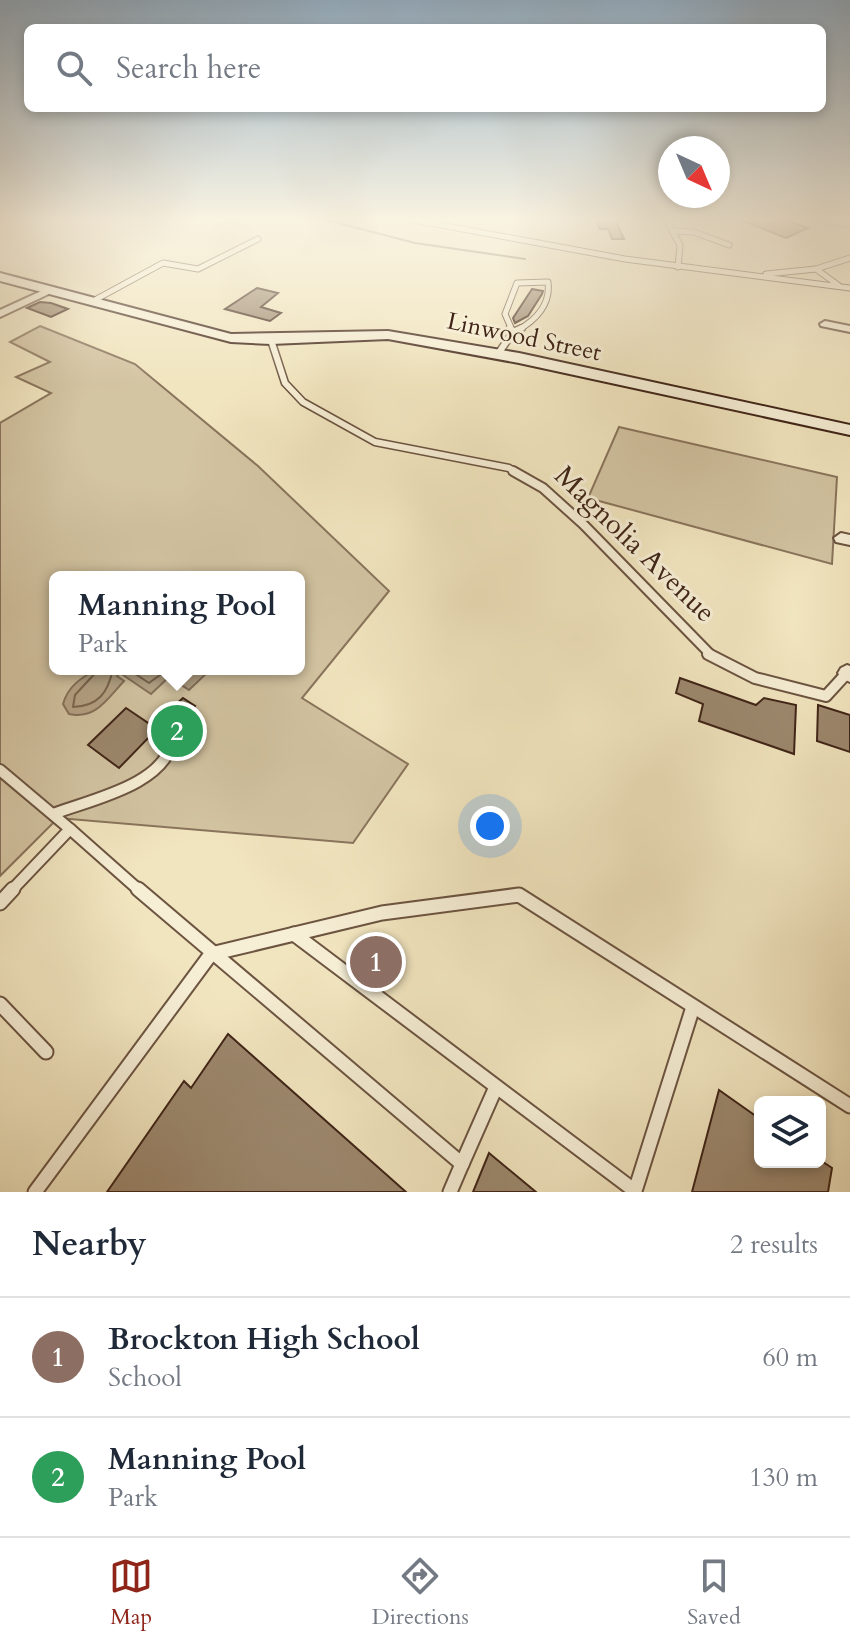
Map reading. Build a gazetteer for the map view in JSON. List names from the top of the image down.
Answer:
{
  "streets": {
    "street": ["Linwood Street"],
    "lane": ["Magnolia Avenue"]
  },
  "crossings": [
    ["Linwood Street", "Magnolia Avenue"]
  ],
  "north": "bottom right",
  "page": {
    "search": "Search here",
    "popup": ["Manning Pool", "Park"],
    "pins": ["2", "1"],
    "heading": ["Nearby", "2 results"],
    "list": [
      {
        "mark": "1",
        "name": "Brockton High School",
        "note": "School",
        "value": "60 m"
      },
      {
        "mark": "2",
        "name": "Manning Pool",
        "note": "Park",
        "value": "130 m"
      }
    ],
    "nav": ["Map", "Directions", "Saved"]
  }
}
